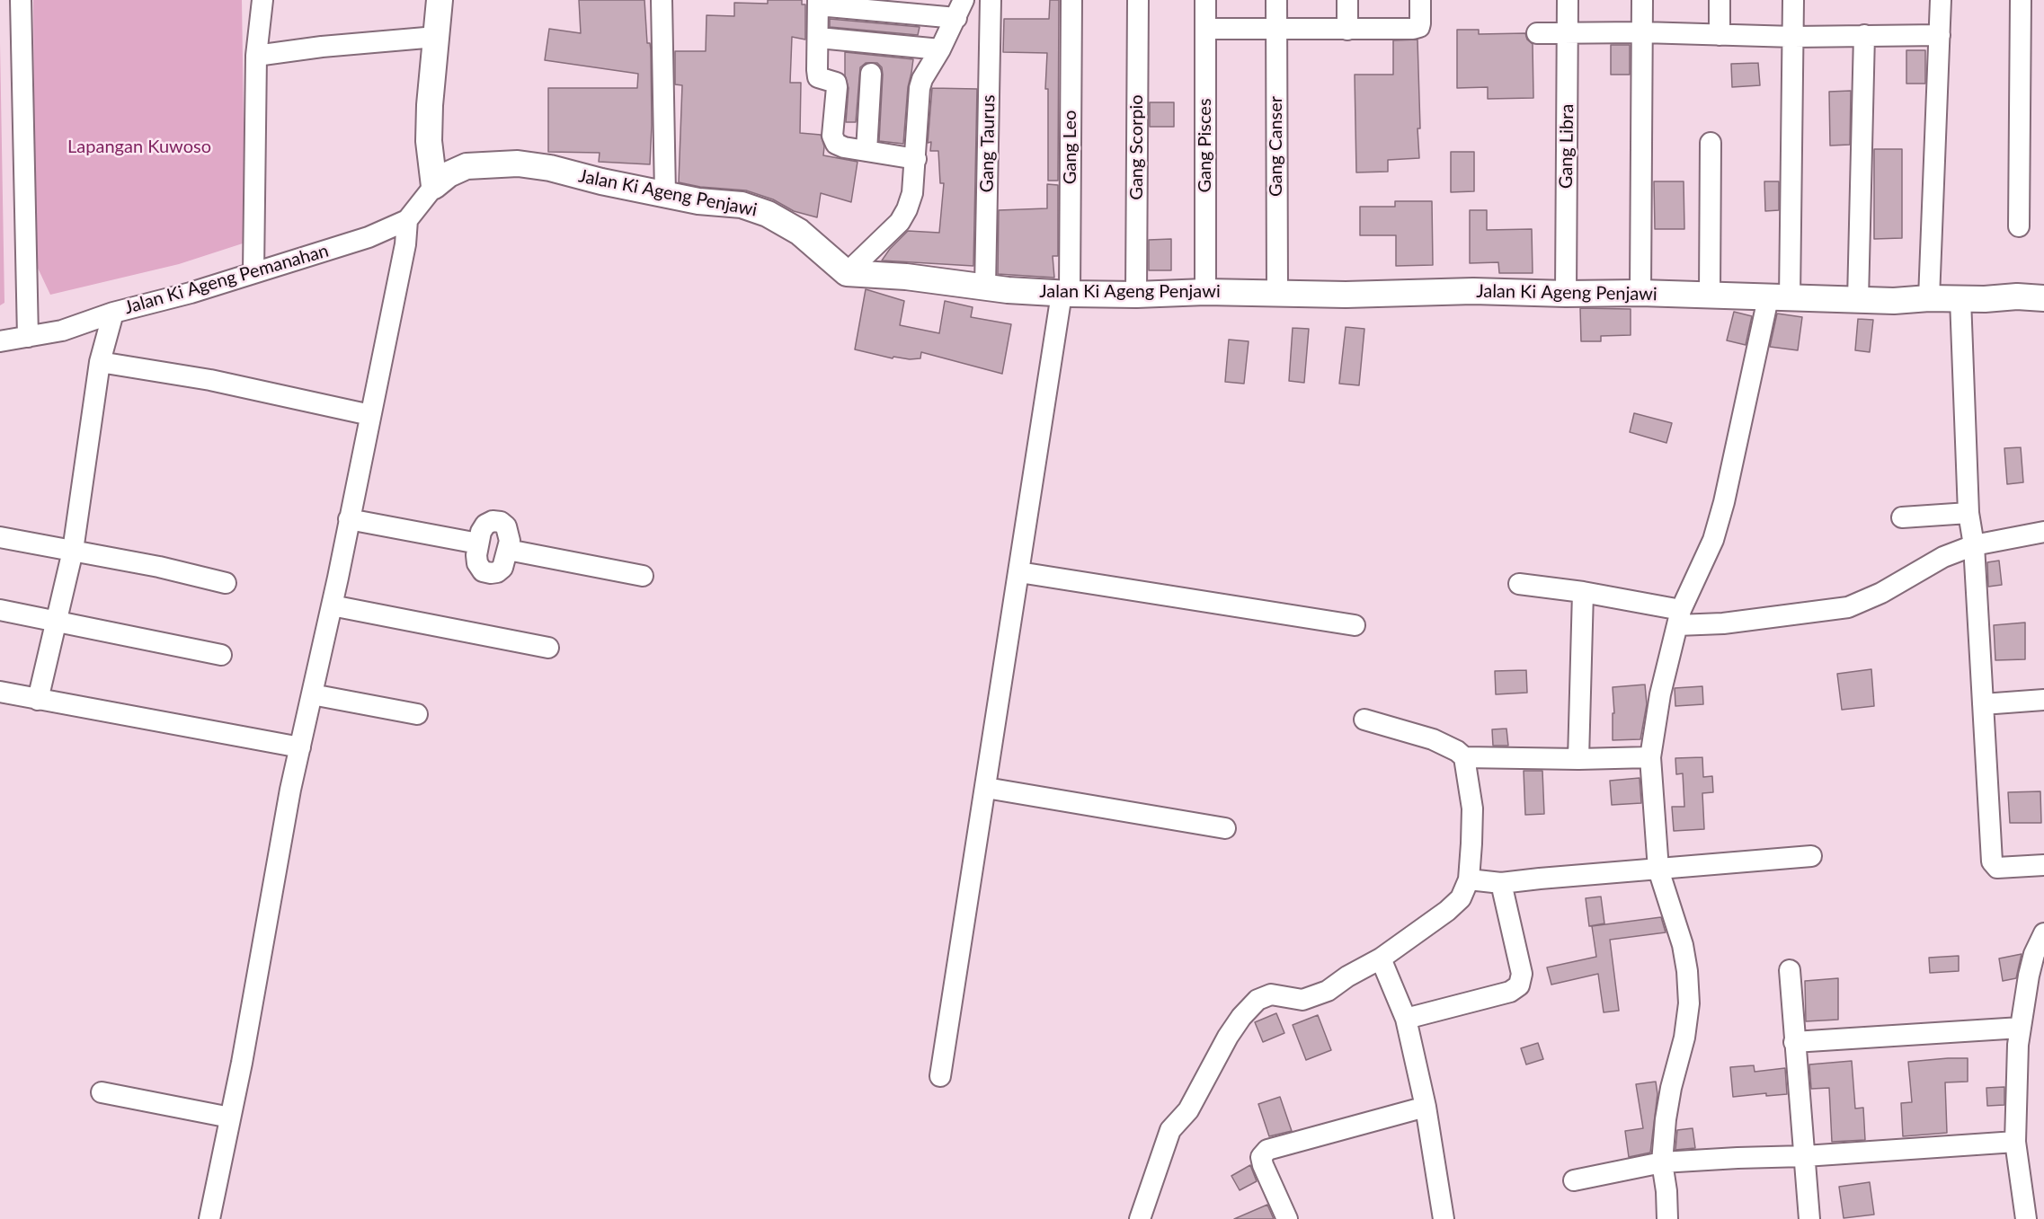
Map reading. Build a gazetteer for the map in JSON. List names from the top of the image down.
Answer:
{
  "streets": {
    "main road": ["Jalan Ki Ageng Penjawi"],
    "street": [
      "Gang Taurus",
      "Gang Pisces",
      "Gang Canser",
      "Gang Libra",
      "Gang Leo",
      "Gang Scorpio",
      "Jalan Ki Ageng Pemanahan"
    ]
  },
  "crossings": [
    ["Gang Taurus", "Jalan Ki Ageng Penjawi"],
    ["Gang Pisces", "Jalan Ki Ageng Penjawi"],
    ["Gang Canser", "Jalan Ki Ageng Penjawi"],
    ["Gang Libra", "Jalan Ki Ageng Penjawi"],
    ["Gang Leo", "Jalan Ki Ageng Penjawi"],
    ["Gang Scorpio", "Jalan Ki Ageng Penjawi"],
    ["Jalan Ki Ageng Penjawi", "Jalan Ki Ageng Pemanahan"]
  ],
  "parks": ["Lapangan Kuwoso"]
}
